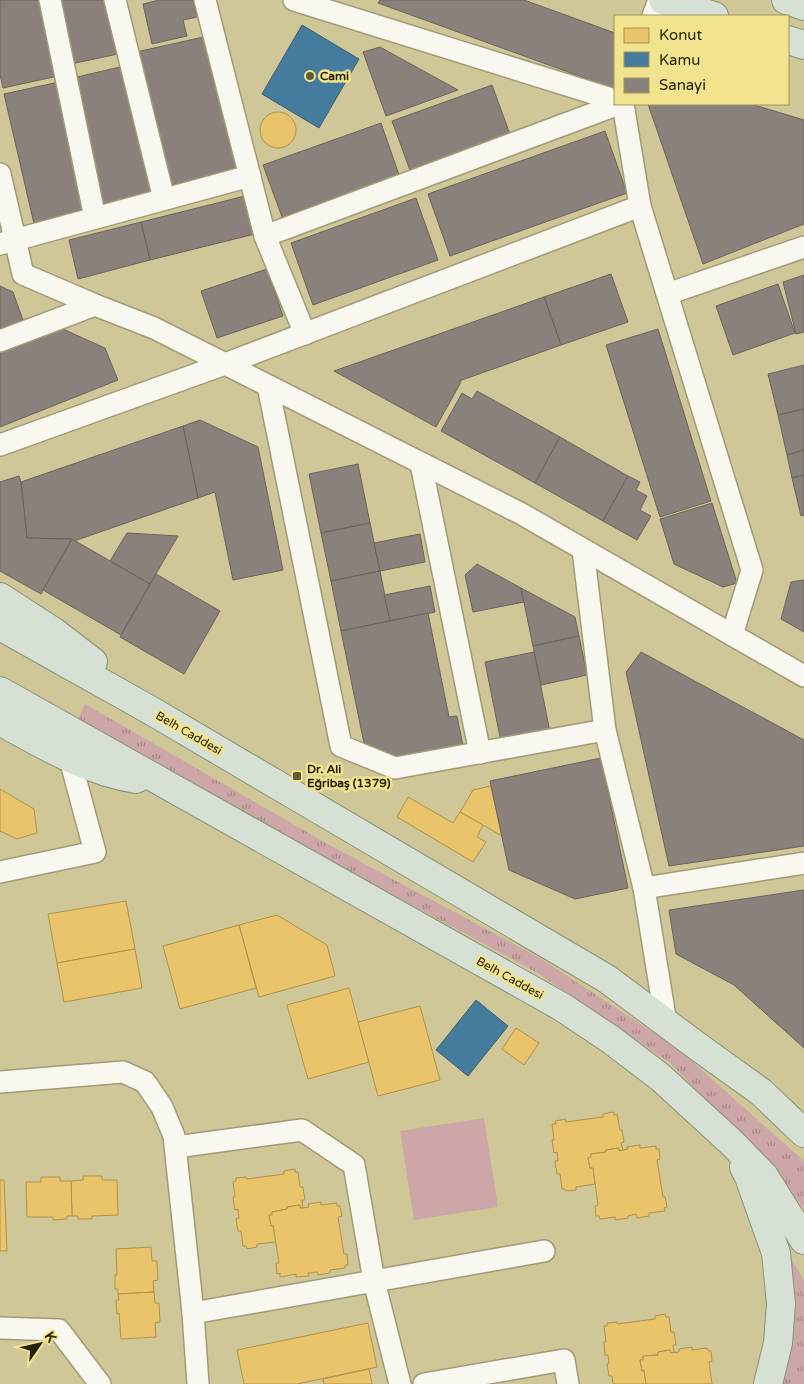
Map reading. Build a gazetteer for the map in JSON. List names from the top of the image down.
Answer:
{
  "streets": {
    "main road": ["Belh Caddesi"]
  },
  "places": {
    "other": ["Cami"],
    "transit": ["Dr. Ali Eğribaş (1379)"]
  },
  "legend": ["Konut", "Kamu", "Sanayi"],
  "north": "top right"
}
